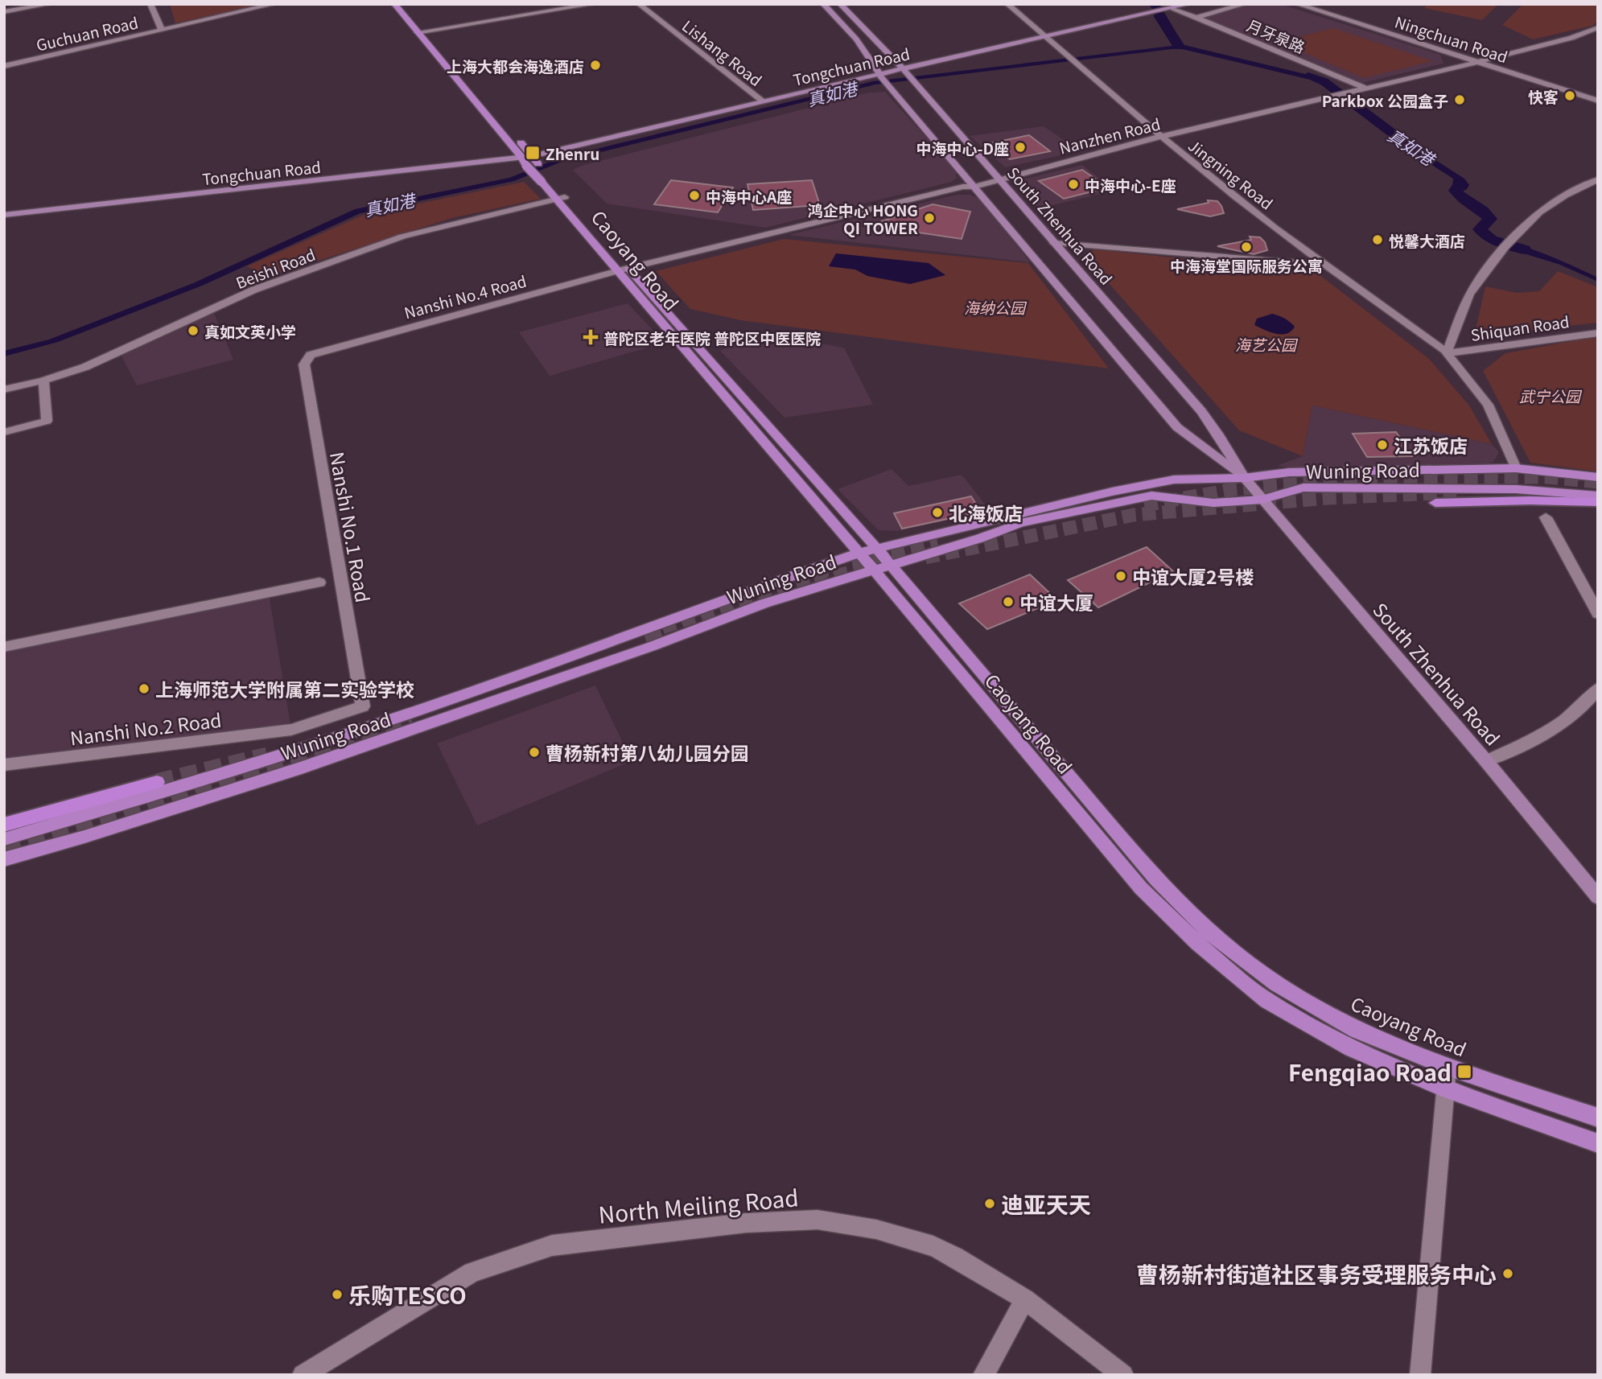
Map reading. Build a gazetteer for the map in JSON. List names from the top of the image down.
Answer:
{
  "streets": {
    "main road": [
      "Tongchuan Road",
      "South Zhenhua Road",
      "Caoyang Road",
      "Wuning Road"
    ],
    "street": [
      "Guchuan Road",
      "月牙泉路",
      "Ningchuan Road",
      "Lishang Road",
      "Nanzhen Road",
      "Jingning Road",
      "Beishi Road",
      "Nanshi No.4 Road",
      "Shiquan Road",
      "Nanshi No.1 Road",
      "Nanshi No.2 Road",
      "North Meiling Road"
    ]
  },
  "crossings": [
    ["月牙泉路", "Tongchuan Road"],
    ["月牙泉路", "Nanzhen Road"],
    ["Ningchuan Road", "Nanzhen Road"],
    ["Lishang Road", "Tongchuan Road"],
    ["Tongchuan Road", "Jingning Road"],
    ["Tongchuan Road", "South Zhenhua Road"],
    ["Nanzhen Road", "Jingning Road"],
    ["Nanzhen Road", "South Zhenhua Road"],
    ["Nanzhen Road", "Caoyang Road"],
    ["Nanzhen Road", "Nanshi No.4 Road"],
    ["Jingning Road", "Shiquan Road"],
    ["Jingning Road", "Wuning Road"],
    ["South Zhenhua Road", "Wuning Road"],
    ["Caoyang Road", "Beishi Road"],
    ["Caoyang Road", "Nanshi No.4 Road"],
    ["Caoyang Road", "Wuning Road"],
    ["Nanshi No.4 Road", "Nanshi No.1 Road"],
    ["Nanshi No.1 Road", "Nanshi No.2 Road"]
  ],
  "water": ["真如港"],
  "parks": ["海纳公园", "海艺公园", "武宁公园"],
  "places": {
    "other": [
      "上海大都会海逸酒店",
      "快客",
      "Parkbox 公园盒子",
      "中海中心-D座",
      "中海中心-E座",
      "中海中心A座",
      "鸿企中心 HONG QI TOWER",
      "悦馨大酒店",
      "中海海堂国际服务公寓",
      "真如文英小学",
      "江苏饭店",
      "北海饭店",
      "中谊大厦2号楼",
      "中谊大厦",
      "上海师范大学附属第二实验学校",
      "曹杨新村第八幼儿园分园",
      "迪亚天天",
      "曹杨新村街道社区事务受理服务中心",
      "乐购TESCO"
    ],
    "transit": ["Zhenru", "Fengqiao Road"],
    "health": ["普陀区老年医院 普陀区中医医院"]
  }
}
